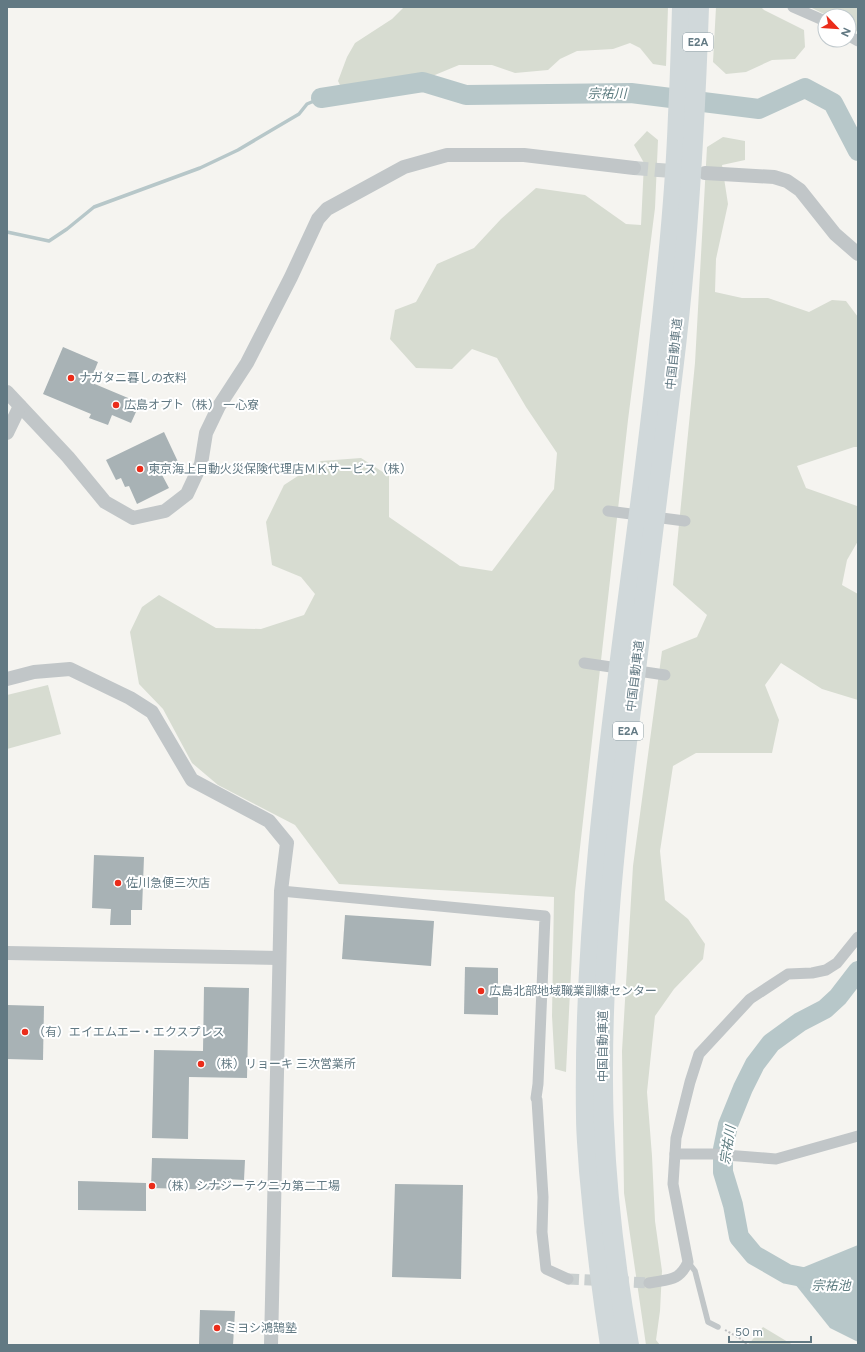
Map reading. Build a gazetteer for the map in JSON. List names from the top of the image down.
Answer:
{
  "streets": {
    "highway": ["E2A", "中国自動車道"]
  },
  "water": ["宗祐川", "宗祐池"],
  "places": [
    "ナガタニ暮しの衣料",
    "広島オプト（株） 一心寮",
    "東京海上日動火災保険代理店ＭＫサービス（株）",
    "佐川急便三次店",
    "広島北部地域職業訓練センター",
    "（有）エイエムエー・エクスプレス",
    "（株）リョーキ 三次営業所",
    "（株）シナジーテクニカ第二工場",
    "ミヨシ鴻鵠塾"
  ],
  "scale_bar": "50 m",
  "north": "bottom right"
}
